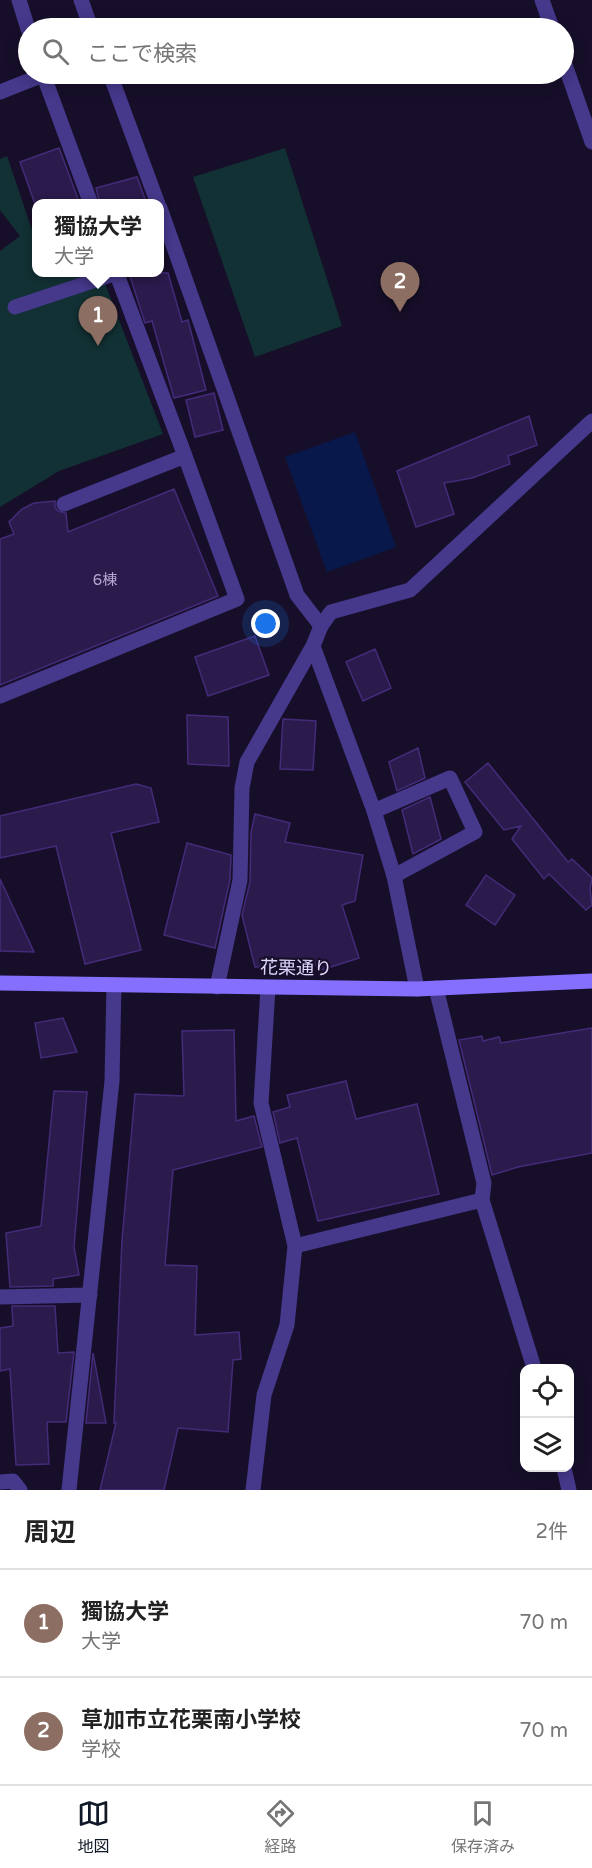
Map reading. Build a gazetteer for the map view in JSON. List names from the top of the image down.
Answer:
{
  "streets": {
    "street": ["花栗通り"]
  },
  "house_numbers": ["6棟"],
  "page": {
    "search": "ここで検索",
    "popup": ["獨協大学", "大学"],
    "pins": ["2", "1"],
    "heading": ["周辺", "2件"],
    "list": [
      {
        "mark": "1",
        "name": "獨協大学",
        "note": "大学",
        "value": "70 m"
      },
      {
        "mark": "2",
        "name": "草加市立花栗南小学校",
        "note": "学校",
        "value": "70 m"
      }
    ],
    "nav": ["地図", "経路", "保存済み"]
  }
}
